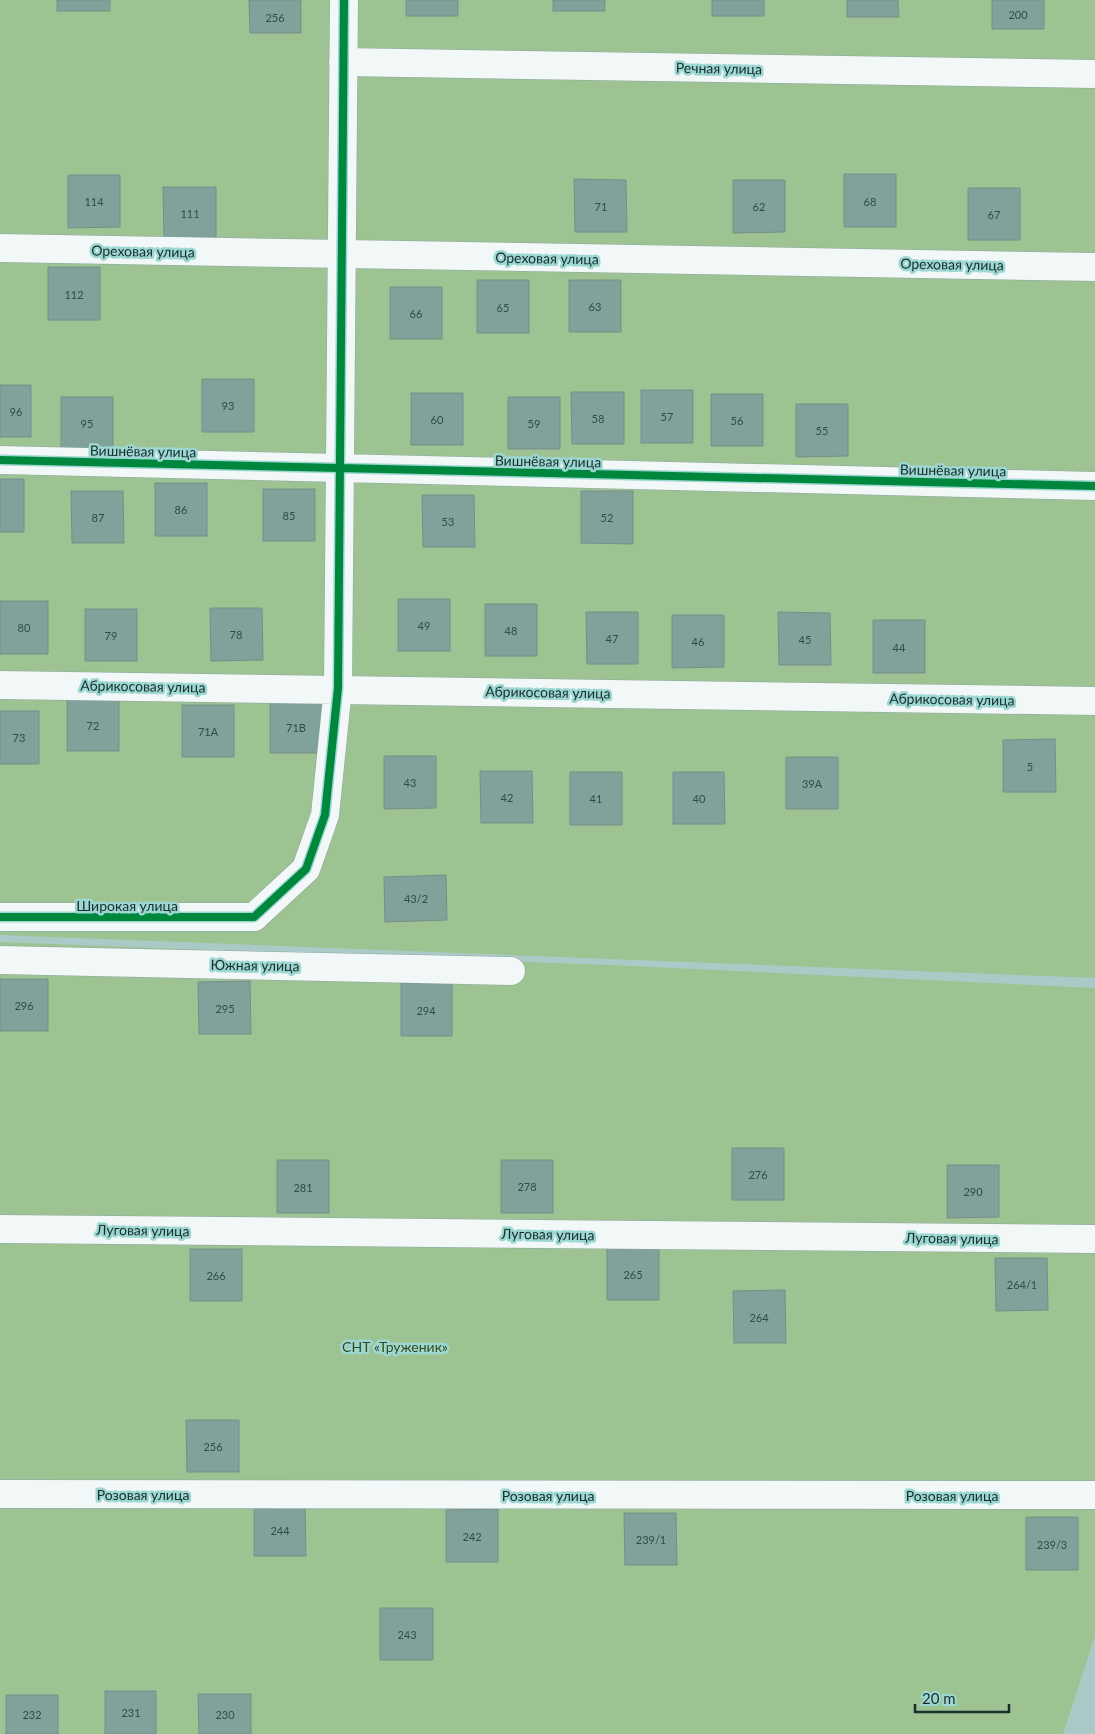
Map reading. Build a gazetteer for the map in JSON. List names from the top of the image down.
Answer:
{
  "streets": {
    "street": [
      "Речная улица",
      "Ореховая улица",
      "Вишнёвая улица",
      "Абрикосовая улица",
      "Широкая улица",
      "Южная улица",
      "Луговая улица",
      "Розовая улица"
    ]
  },
  "crossings": [
    ["Абрикосовая улица", "Широкая улица"]
  ],
  "parks": ["СНТ «Труженик»"],
  "house_numbers": [
    "200",
    "256",
    "114",
    "68",
    "71",
    "62",
    "111",
    "67",
    "112",
    "63",
    "65",
    "66",
    "93",
    "96",
    "57",
    "58",
    "60",
    "56",
    "95",
    "59",
    "55",
    "86",
    "85",
    "87",
    "52",
    "53",
    "49",
    "80",
    "48",
    "78",
    "79",
    "47",
    "45",
    "46",
    "44",
    "72",
    "71В",
    "71А",
    "73",
    "5",
    "43",
    "39А",
    "42",
    "41",
    "40",
    "43/2",
    "296",
    "295",
    "294",
    "276",
    "278",
    "281",
    "290",
    "265",
    "266",
    "264/1",
    "264",
    "256",
    "244",
    "242",
    "239/1",
    "239/3",
    "243",
    "231",
    "232",
    "230"
  ],
  "scale_bar": "20 m"
}
